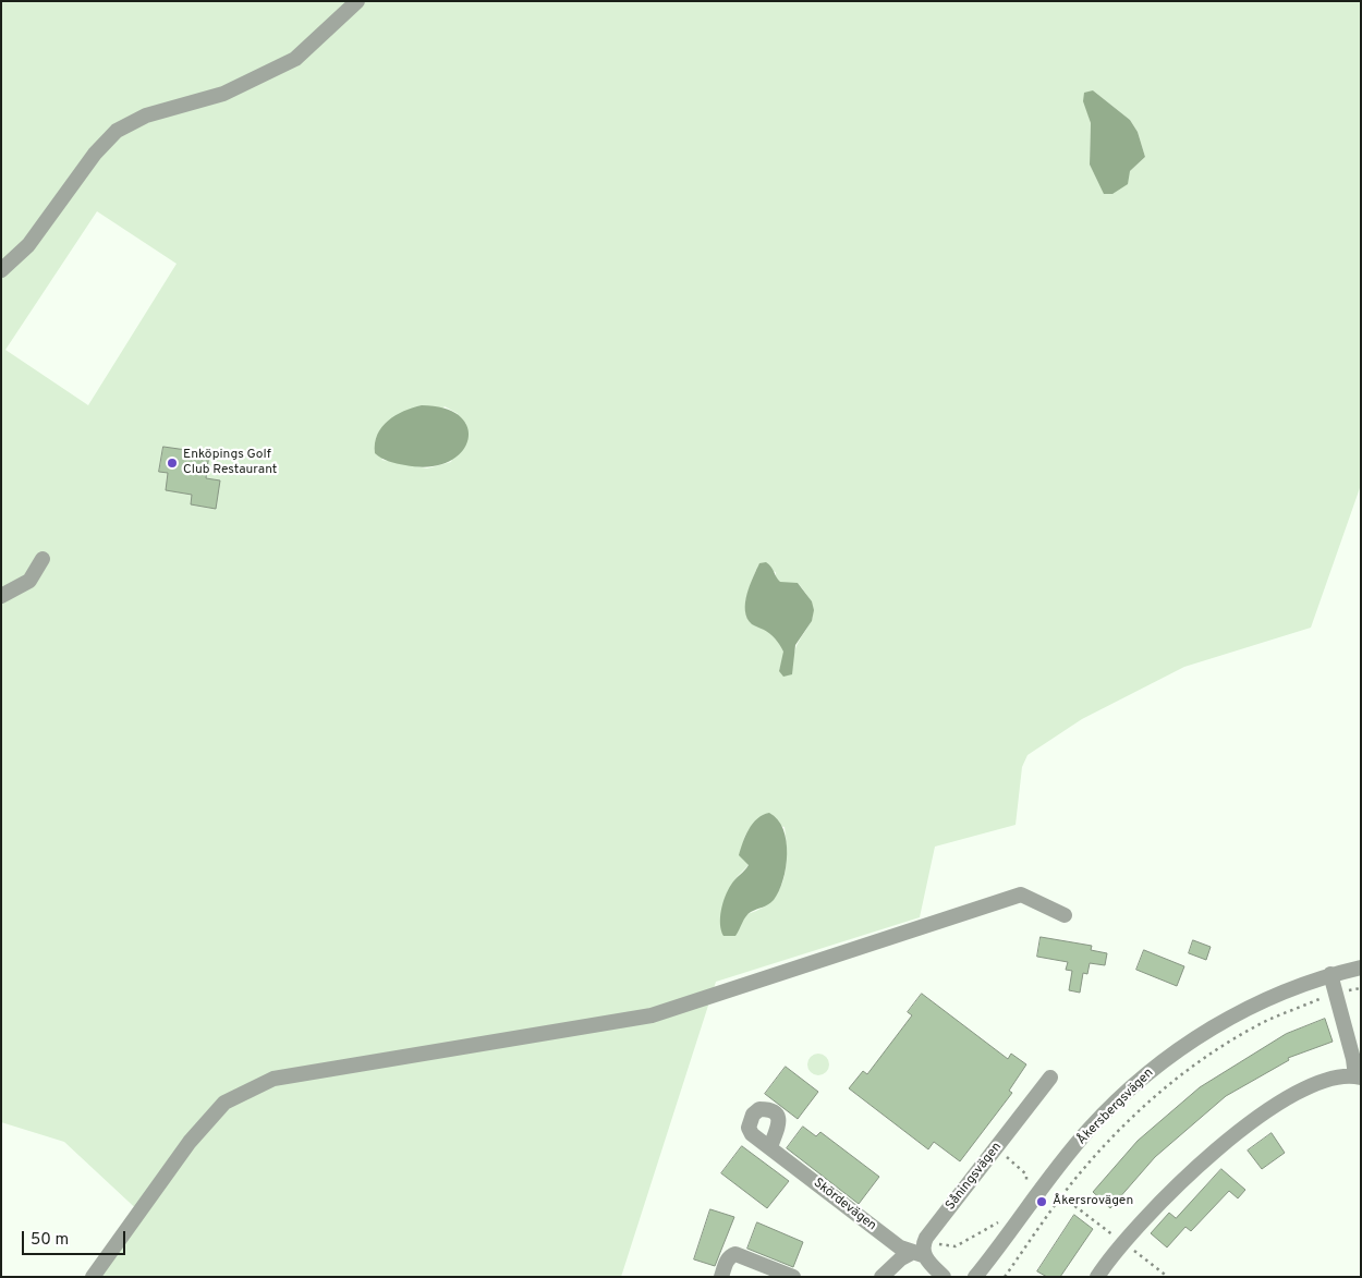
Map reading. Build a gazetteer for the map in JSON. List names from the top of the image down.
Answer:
{
  "streets": {
    "street": ["Åkersbergsvägen", "Såningsvägen", "Skördevägen"]
  },
  "crossings": [
    ["Såningsvägen", "Skördevägen"]
  ],
  "places": ["Enköpings Golf Club Restaurant", "Åkersrovägen"],
  "scale_bar": "50 m"
}
